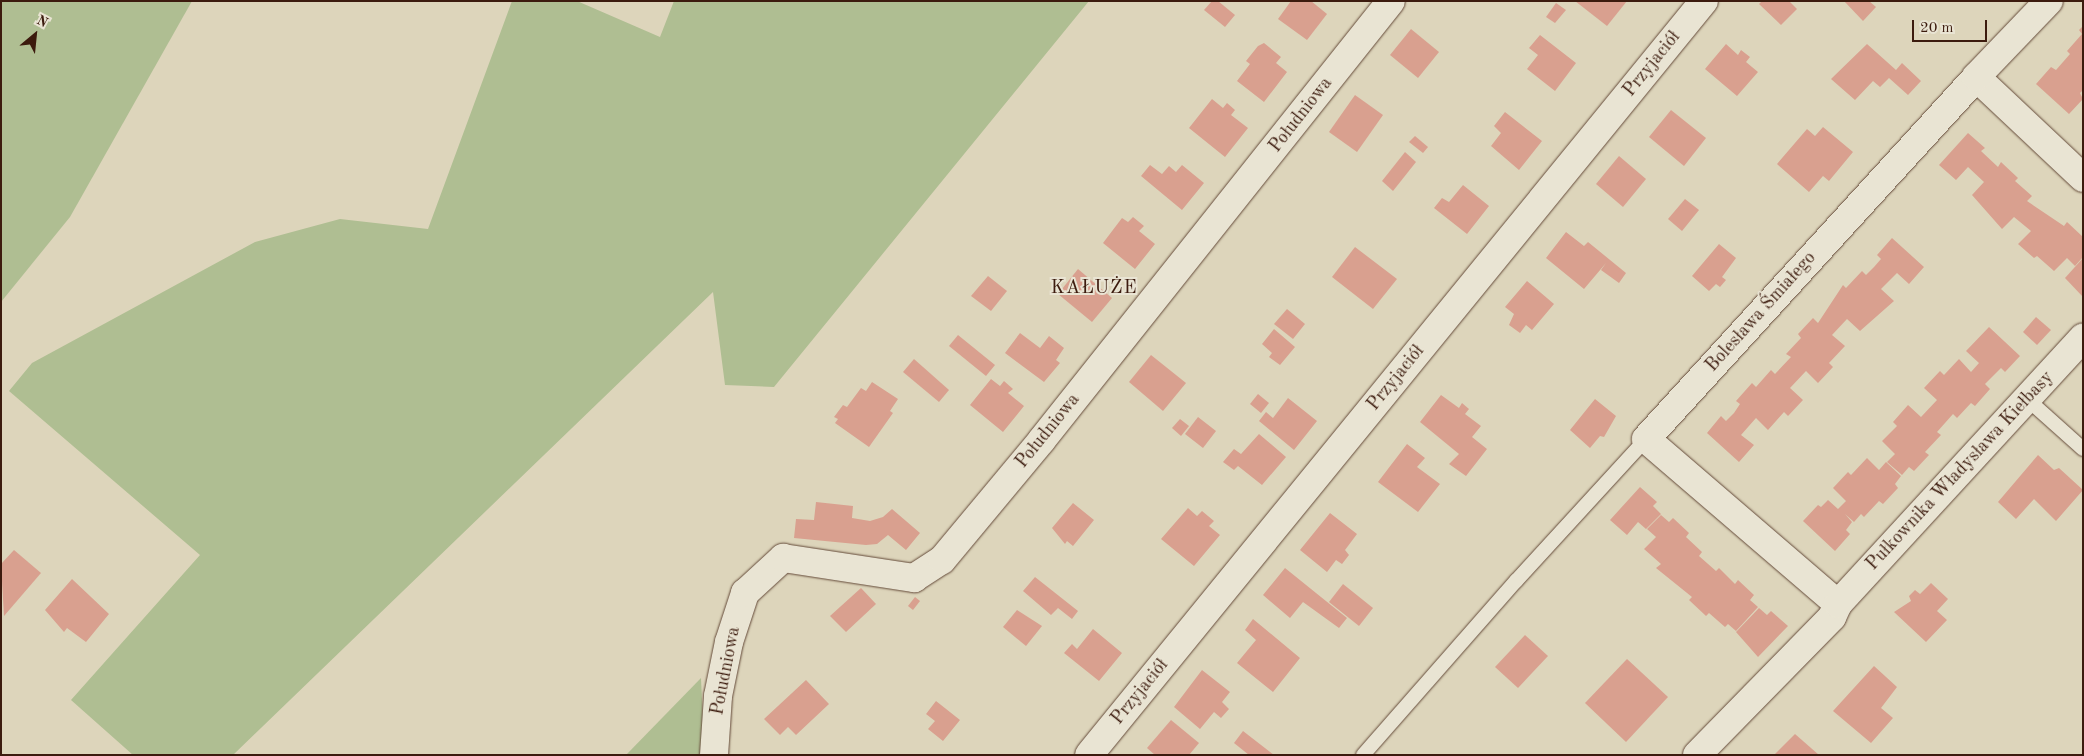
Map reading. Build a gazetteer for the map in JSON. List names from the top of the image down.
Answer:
{
  "streets": {
    "street": [
      "Przyjaciół",
      "Południowa",
      "Bolesława Śmiałego",
      "Pułkownika Władysława Kiełbasy"
    ]
  },
  "districts": ["KAŁUŻE"],
  "scale_bar": "20 m",
  "north": "top right"
}
